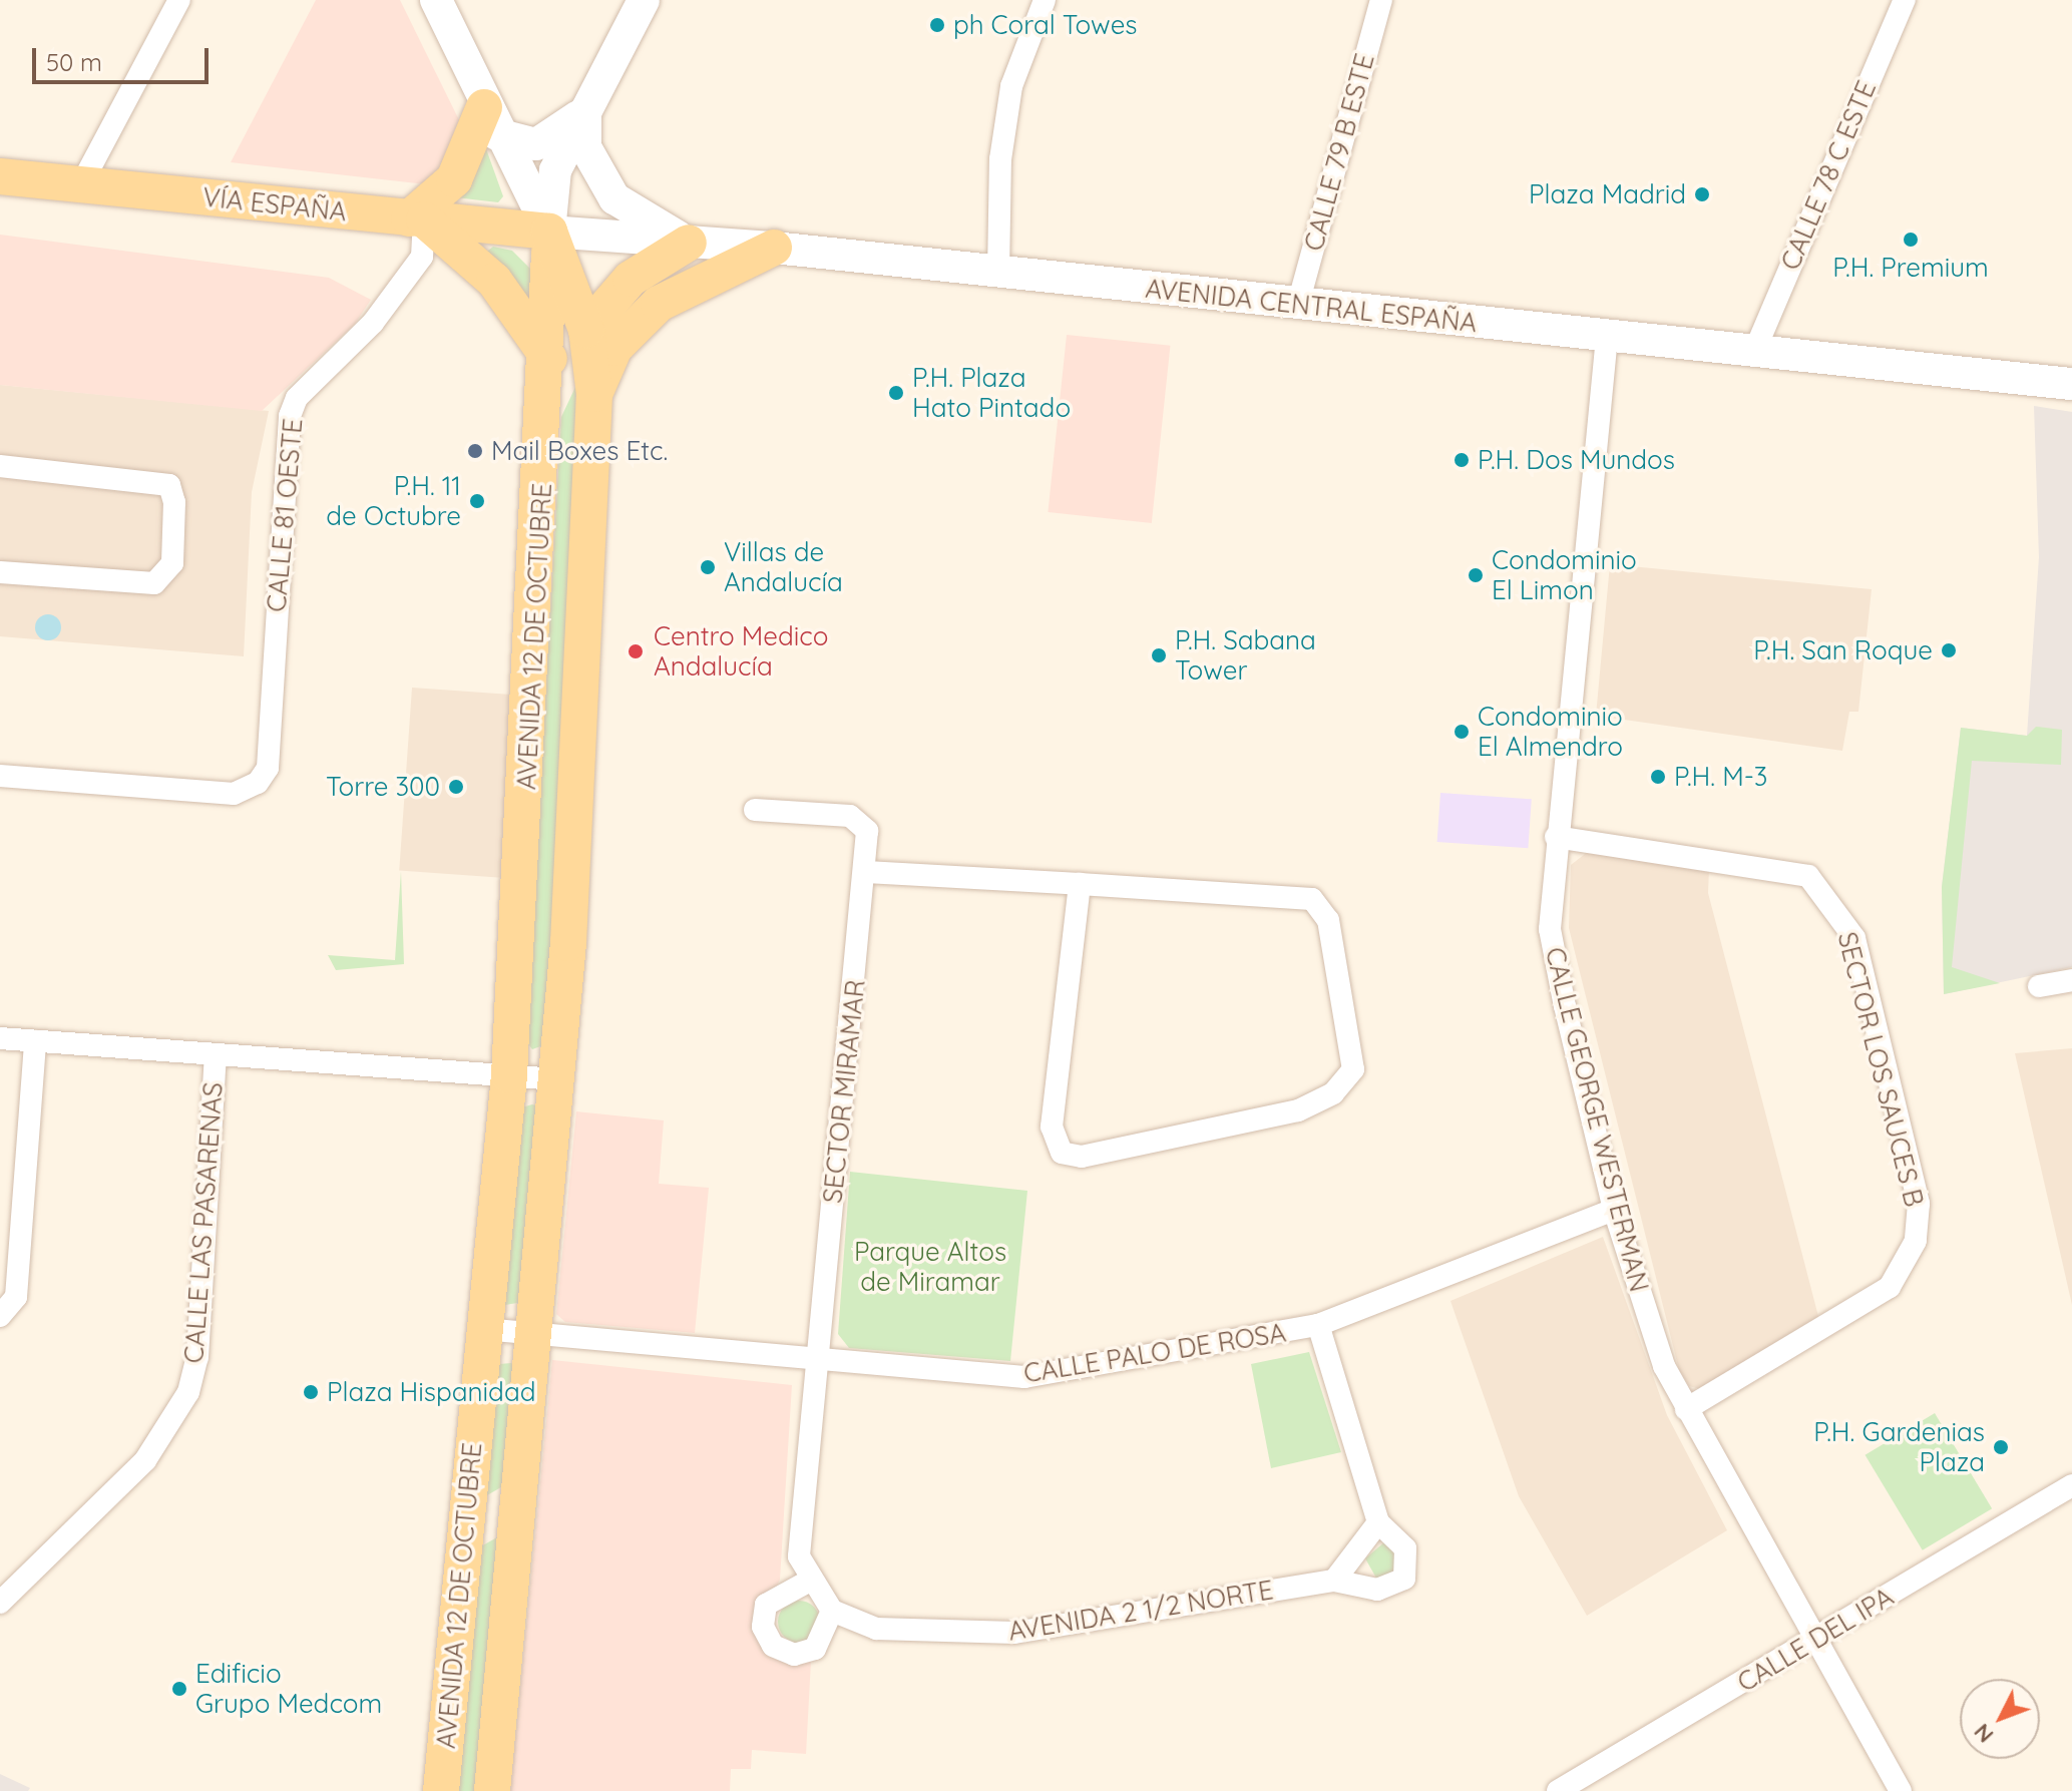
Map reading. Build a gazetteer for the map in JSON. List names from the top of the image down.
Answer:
{
  "streets": {
    "main road": ["VÍA ESPAÑA", "AVENIDA CENTRAL ESPAÑA", "AVENIDA 12 DE OCTUBRE"],
    "street": [
      "CALLE 79 B ESTE",
      "CALLE 78 C ESTE",
      "CALLE 81 OESTE",
      "SECTOR LOS SAUCES B",
      "SECTOR MIRAMAR",
      "CALLE GEORGE WESTERMAN",
      "CALLE LAS PASARENAS",
      "CALLE PALO DE ROSA",
      "AVENIDA 2 1/2 NORTE",
      "CALLE DEL IPA"
    ]
  },
  "crossings": [
    ["CALLE 79 B ESTE", "AVENIDA CENTRAL ESPAÑA"],
    ["CALLE 78 C ESTE", "AVENIDA CENTRAL ESPAÑA"],
    ["VÍA ESPAÑA", "AVENIDA CENTRAL ESPAÑA"],
    ["VÍA ESPAÑA", "CALLE 81 OESTE"],
    ["VÍA ESPAÑA", "AVENIDA 12 DE OCTUBRE"],
    ["AVENIDA CENTRAL ESPAÑA", "AVENIDA 12 DE OCTUBRE"],
    ["AVENIDA CENTRAL ESPAÑA", "CALLE GEORGE WESTERMAN"],
    ["AVENIDA 12 DE OCTUBRE", "CALLE PALO DE ROSA"],
    ["SECTOR LOS SAUCES B", "CALLE GEORGE WESTERMAN"],
    ["SECTOR MIRAMAR", "CALLE PALO DE ROSA"],
    ["SECTOR MIRAMAR", "AVENIDA 2 1/2 NORTE"],
    ["CALLE GEORGE WESTERMAN", "CALLE PALO DE ROSA"],
    ["CALLE GEORGE WESTERMAN", "CALLE DEL IPA"],
    ["CALLE PALO DE ROSA", "AVENIDA 2 1/2 NORTE"]
  ],
  "parks": ["Parque Altos de Miramar"],
  "places": [
    "ph Coral Towes",
    "Plaza Madrid",
    "P.H. Premium",
    "P.H. Plaza Hato Pintado",
    "Mail Boxes Etc.",
    "P.H. Dos Mundos",
    "P.H. 11 de Octubre",
    "Villas de Andalucía",
    "Condominio El Limon",
    "P.H. San Roque",
    "Centro Medico Andalucía",
    "P.H. Sabana Tower",
    "Condominio El Almendro",
    "P.H. M-3",
    "Torre 300",
    "Plaza Hispanidad",
    "P.H. Gardenias Plaza",
    "Edificio Grupo Medcom"
  ],
  "scale_bar": "50 m",
  "north": "bottom left"
}
